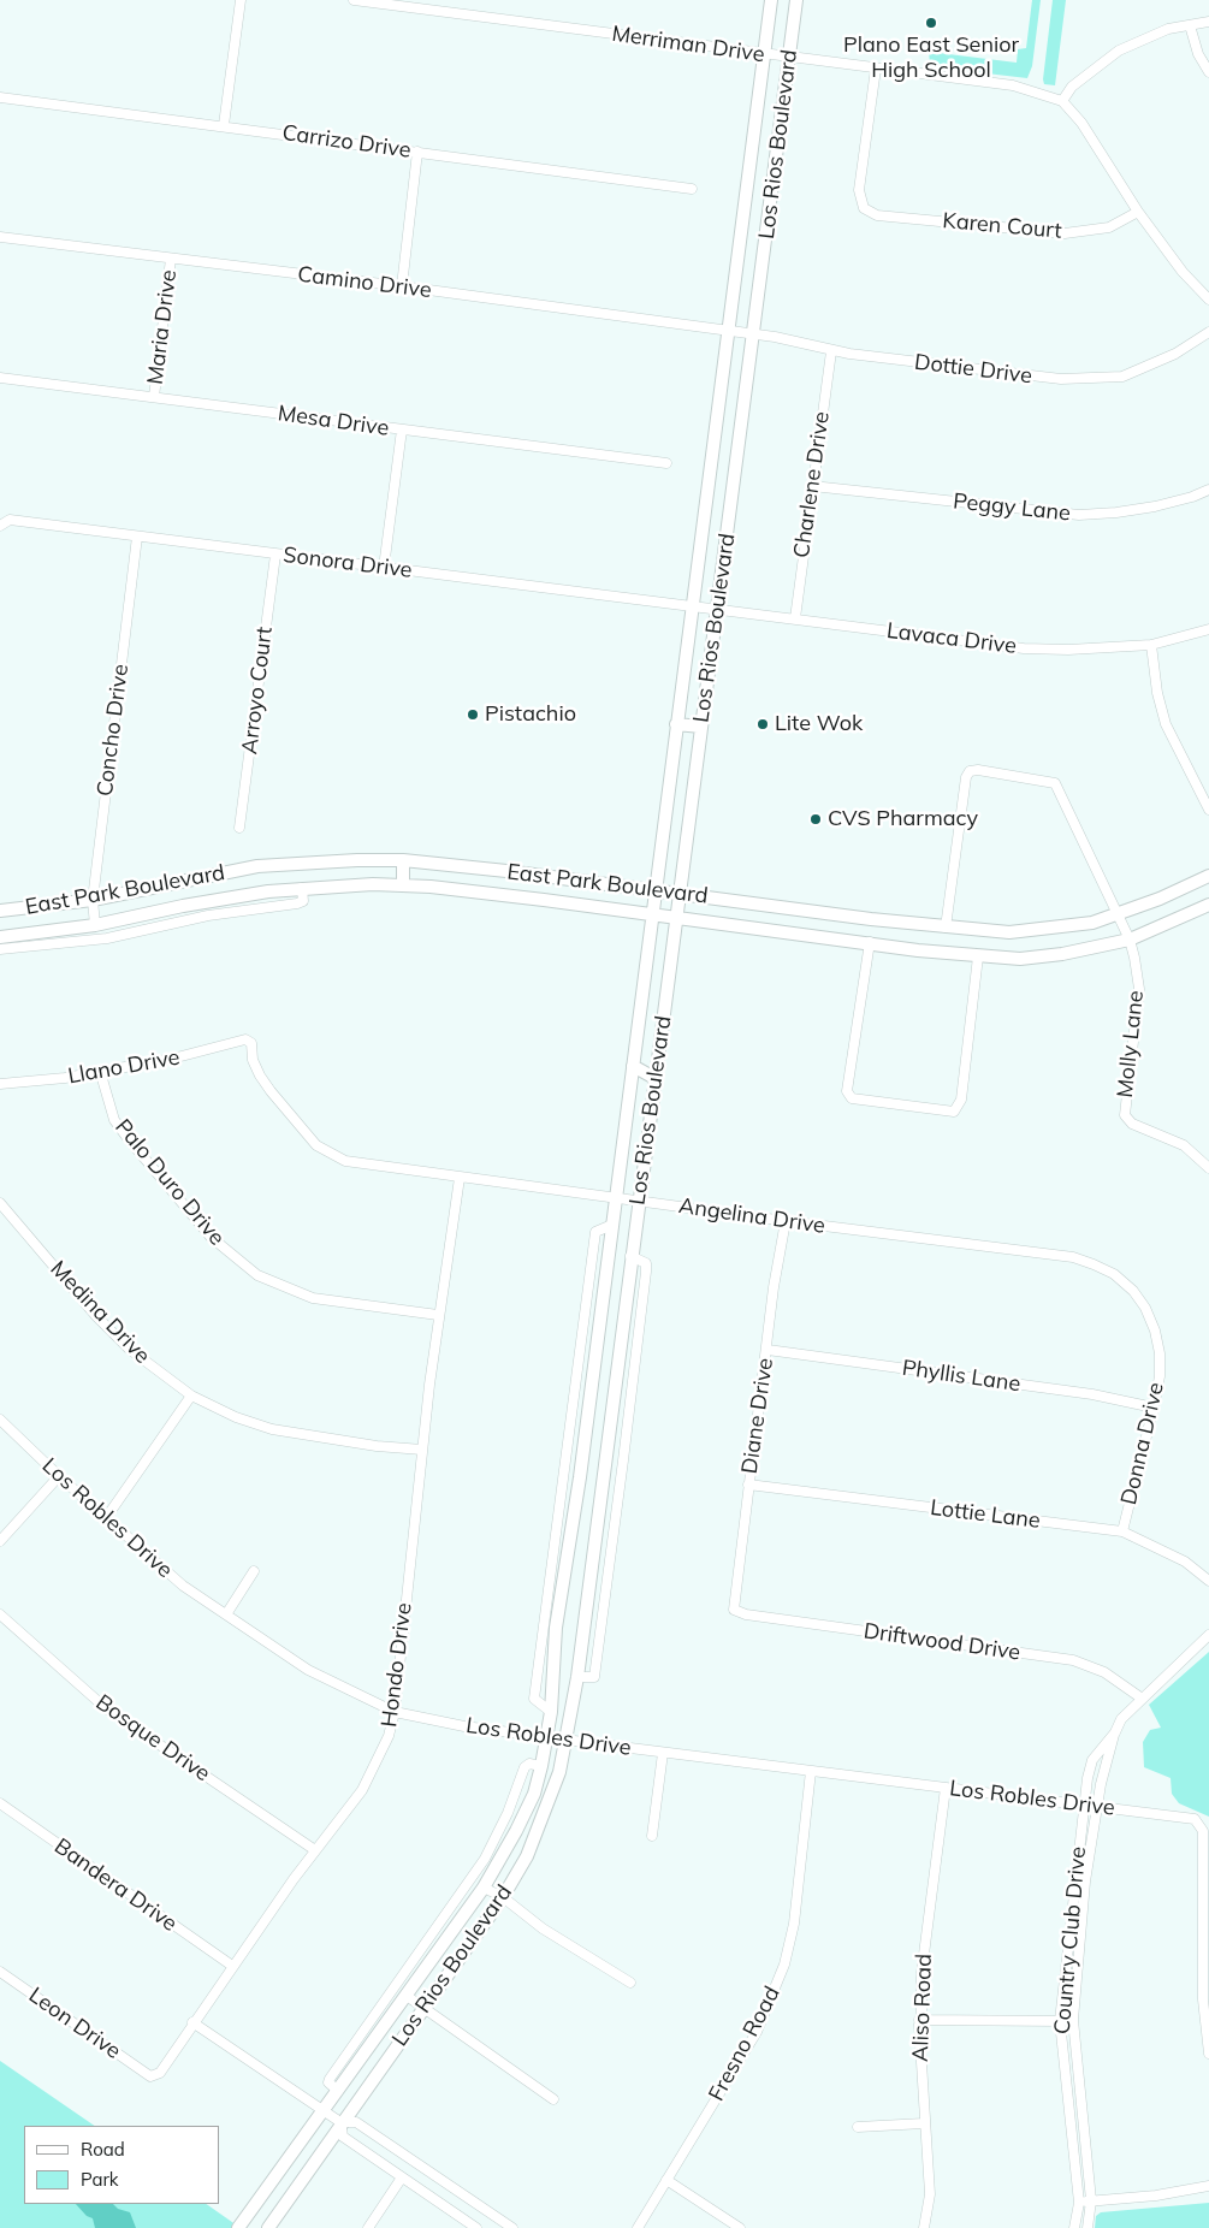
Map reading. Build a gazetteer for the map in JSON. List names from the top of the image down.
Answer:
{
  "streets": {
    "main road": ["Los Rios Boulevard", "East Park Boulevard"],
    "street": [
      "Merriman Drive",
      "Carrizo Drive",
      "Karen Court",
      "Camino Drive",
      "Maria Drive",
      "Dottie Drive",
      "Mesa Drive",
      "Charlene Drive",
      "Peggy Lane",
      "Sonora Drive",
      "Lavaca Drive",
      "Arroyo Court",
      "Concho Drive",
      "Molly Lane",
      "Llano Drive",
      "Palo Duro Drive",
      "Angelina Drive",
      "Medina Drive",
      "Phyllis Lane",
      "Diane Drive",
      "Donna Drive",
      "Lottie Lane",
      "Los Robles Drive",
      "Driftwood Drive",
      "Hondo Drive",
      "Bosque Drive",
      "Bandera Drive",
      "Country Club Drive",
      "Aliso Road",
      "Leon Drive",
      "Fresno Road"
    ]
  },
  "crossings": [
    ["Merriman Drive", "Los Rios Boulevard"],
    ["Merriman Drive", "Karen Court"],
    ["Los Rios Boulevard", "Camino Drive"],
    ["Los Rios Boulevard", "Dottie Drive"],
    ["Los Rios Boulevard", "Sonora Drive"],
    ["Los Rios Boulevard", "Lavaca Drive"],
    ["Los Rios Boulevard", "East Park Boulevard"],
    ["Los Rios Boulevard", "Angelina Drive"],
    ["Los Rios Boulevard", "Los Robles Drive"],
    ["Camino Drive", "Maria Drive"],
    ["Camino Drive", "Dottie Drive"],
    ["Maria Drive", "Mesa Drive"],
    ["Dottie Drive", "Charlene Drive"],
    ["Charlene Drive", "Peggy Lane"],
    ["Charlene Drive", "Lavaca Drive"],
    ["Sonora Drive", "Lavaca Drive"],
    ["Sonora Drive", "Arroyo Court"],
    ["Sonora Drive", "Concho Drive"],
    ["Concho Drive", "East Park Boulevard"],
    ["East Park Boulevard", "Molly Lane"],
    ["Llano Drive", "Palo Duro Drive"],
    ["Llano Drive", "Angelina Drive"],
    ["Palo Duro Drive", "Hondo Drive"],
    ["Angelina Drive", "Diane Drive"],
    ["Angelina Drive", "Donna Drive"],
    ["Angelina Drive", "Hondo Drive"],
    ["Medina Drive", "Hondo Drive"],
    ["Phyllis Lane", "Diane Drive"],
    ["Phyllis Lane", "Donna Drive"],
    ["Diane Drive", "Lottie Lane"],
    ["Diane Drive", "Driftwood Drive"],
    ["Donna Drive", "Lottie Lane"],
    ["Los Robles Drive", "Hondo Drive"],
    ["Los Robles Drive", "Country Club Drive"],
    ["Los Robles Drive", "Aliso Road"],
    ["Los Robles Drive", "Fresno Road"],
    ["Driftwood Drive", "Country Club Drive"],
    ["Hondo Drive", "Bosque Drive"],
    ["Hondo Drive", "Bandera Drive"],
    ["Hondo Drive", "Leon Drive"]
  ],
  "places": [
    "Plano East Senior High School",
    "Pistachio",
    "Lite Wok",
    "CVS Pharmacy"
  ],
  "legend": ["Road", "Park"]
}
